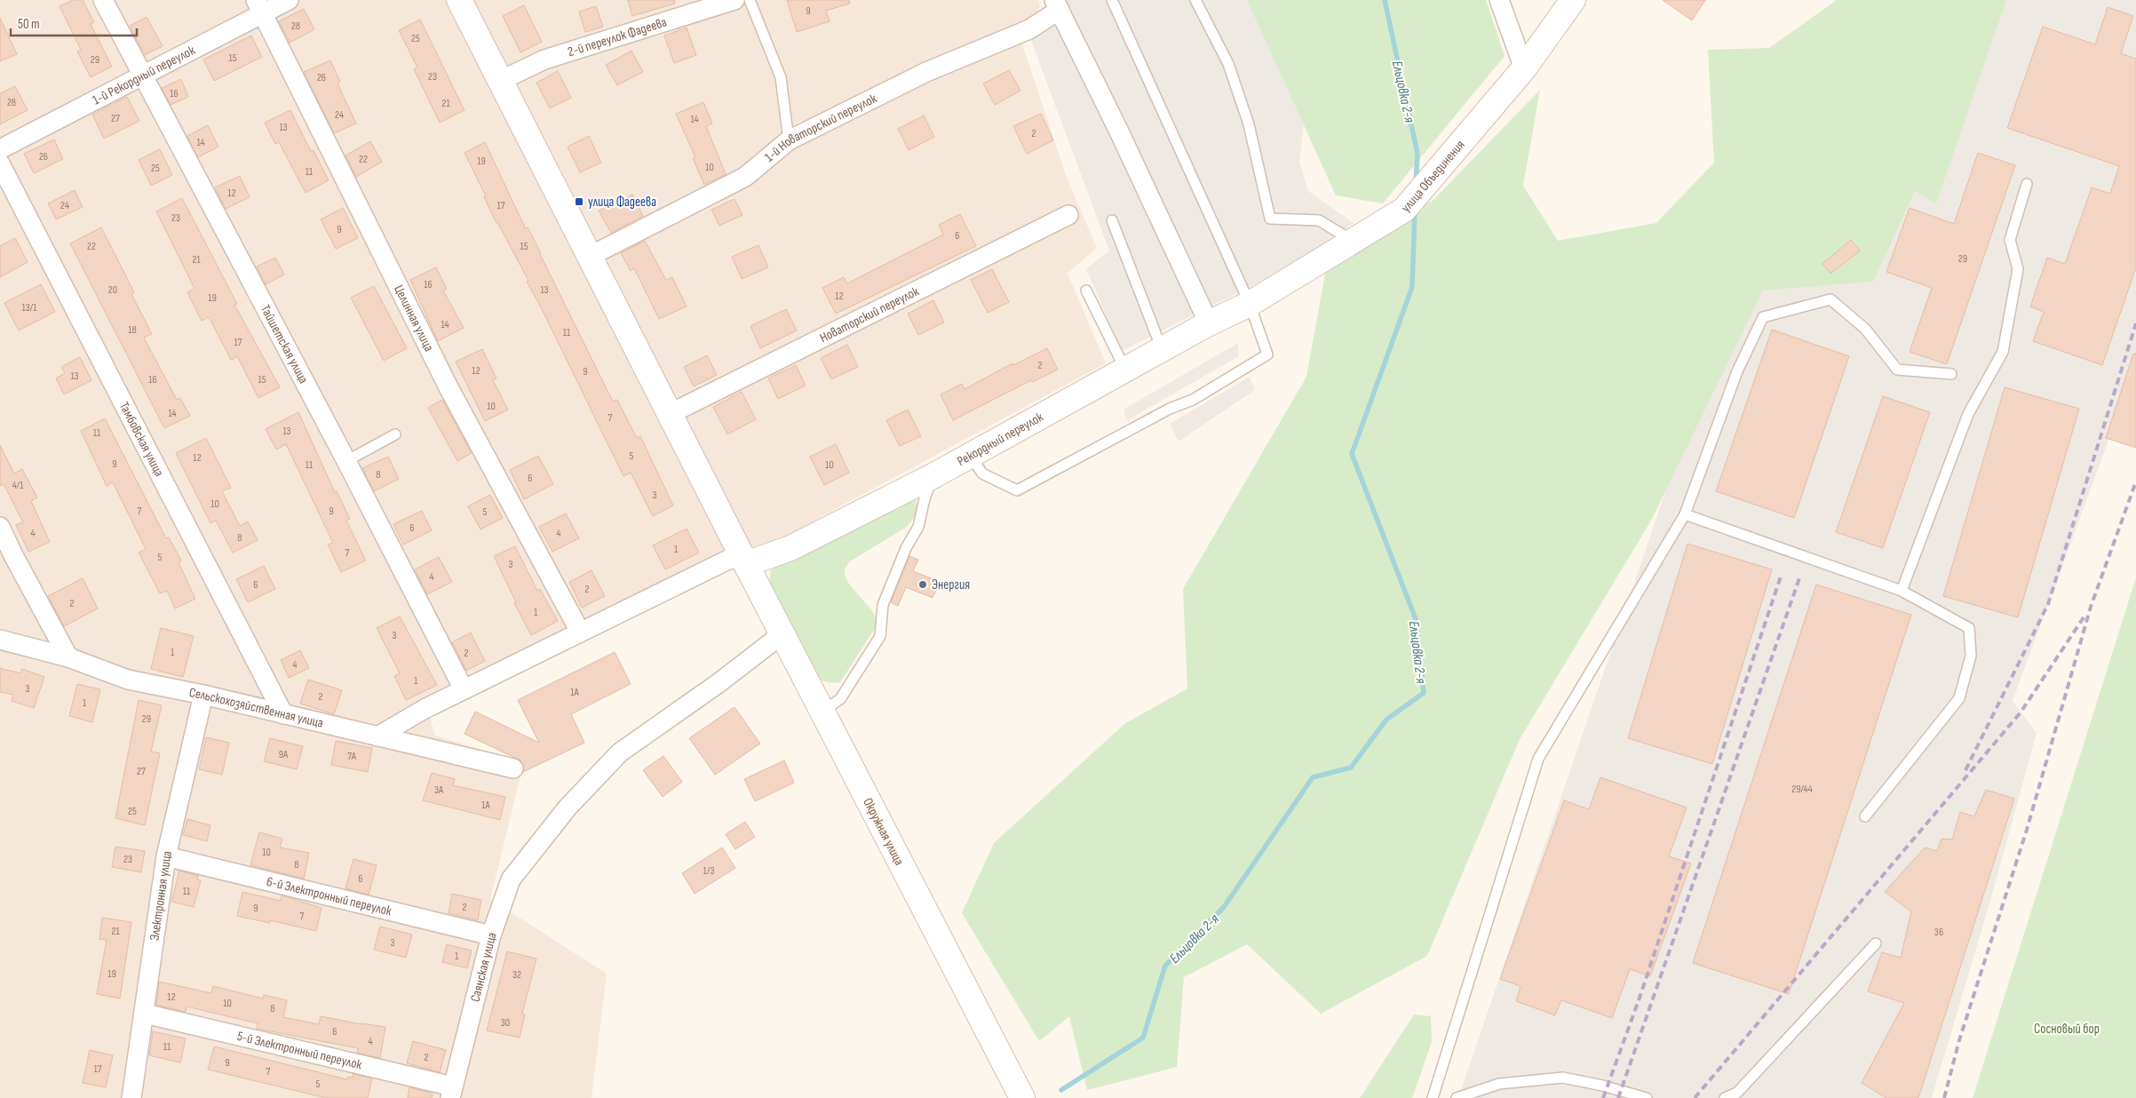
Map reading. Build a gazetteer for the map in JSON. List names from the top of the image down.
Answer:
{
  "streets": {
    "main road": ["улица Объединения", "Рекордный переулок", "Окружная улица"],
    "street": [
      "2-й переулок Фадеева",
      "1-й Рекордный переулок",
      "1-й Новаторский переулок",
      "Новаторский переулок",
      "Целинная улица",
      "Тайшетская улица",
      "Тамбовская улица",
      "Сельскохозяйственная улица",
      "Электронная улица",
      "6-й Электронный переулок",
      "Саянская улица",
      "5-й Электронный переулок"
    ]
  },
  "crossings": [
    ["1-й Рекордный переулок", "Целинная улица"],
    ["1-й Рекордный переулок", "Тайшетская улица"],
    ["улица Объединения", "Рекордный переулок"],
    ["Тамбовская улица", "Сельскохозяйственная улица"],
    ["Рекордный переулок", "Окружная улица"],
    ["Сельскохозяйственная улица", "Электронная улица"],
    ["Окружная улица", "Саянская улица"],
    ["Электронная улица", "6-й Электронный переулок"],
    ["Электронная улица", "5-й Электронный переулок"],
    ["6-й Электронный переулок", "Саянская улица"],
    ["Саянская улица", "5-й Электронный переулок"]
  ],
  "water": ["Ельцовка 2-я"],
  "parks": ["Сосновый бор"],
  "places": {
    "transit": ["улица Фадеева"],
    "other": ["Энергия"]
  },
  "house_numbers": [
    "9",
    "28",
    "25",
    "15",
    "29",
    "23",
    "26",
    "16",
    "28",
    "21",
    "24",
    "27",
    "14",
    "13",
    "2",
    "14",
    "26",
    "22",
    "19",
    "10",
    "25",
    "11",
    "12",
    "24",
    "17",
    "23",
    "9",
    "6",
    "22",
    "15",
    "29",
    "21",
    "16",
    "20",
    "13",
    "12",
    "19",
    "13/1",
    "14",
    "18",
    "11",
    "17",
    "2",
    "12",
    "9",
    "13",
    "16",
    "15",
    "10",
    "14",
    "7",
    "13",
    "11",
    "5",
    "12",
    "9",
    "11",
    "10",
    "8",
    "6",
    "4/1",
    "3",
    "10",
    "7",
    "9",
    "5",
    "6",
    "4",
    "4",
    "8",
    "1",
    "7",
    "5",
    "3",
    "4",
    "6",
    "2",
    "2",
    "1",
    "3",
    "1",
    "2",
    "4",
    "1",
    "3",
    "1А",
    "2",
    "1",
    "29",
    "9А",
    "7А",
    "27",
    "29/44",
    "3А",
    "1А",
    "25",
    "10",
    "23",
    "8",
    "1/3",
    "6",
    "11",
    "2",
    "9",
    "7",
    "21",
    "36",
    "3",
    "1",
    "19",
    "32",
    "12",
    "10",
    "8",
    "30",
    "6",
    "4",
    "11",
    "2",
    "9",
    "17",
    "7",
    "5"
  ],
  "scale_bar": "50 m"
}
